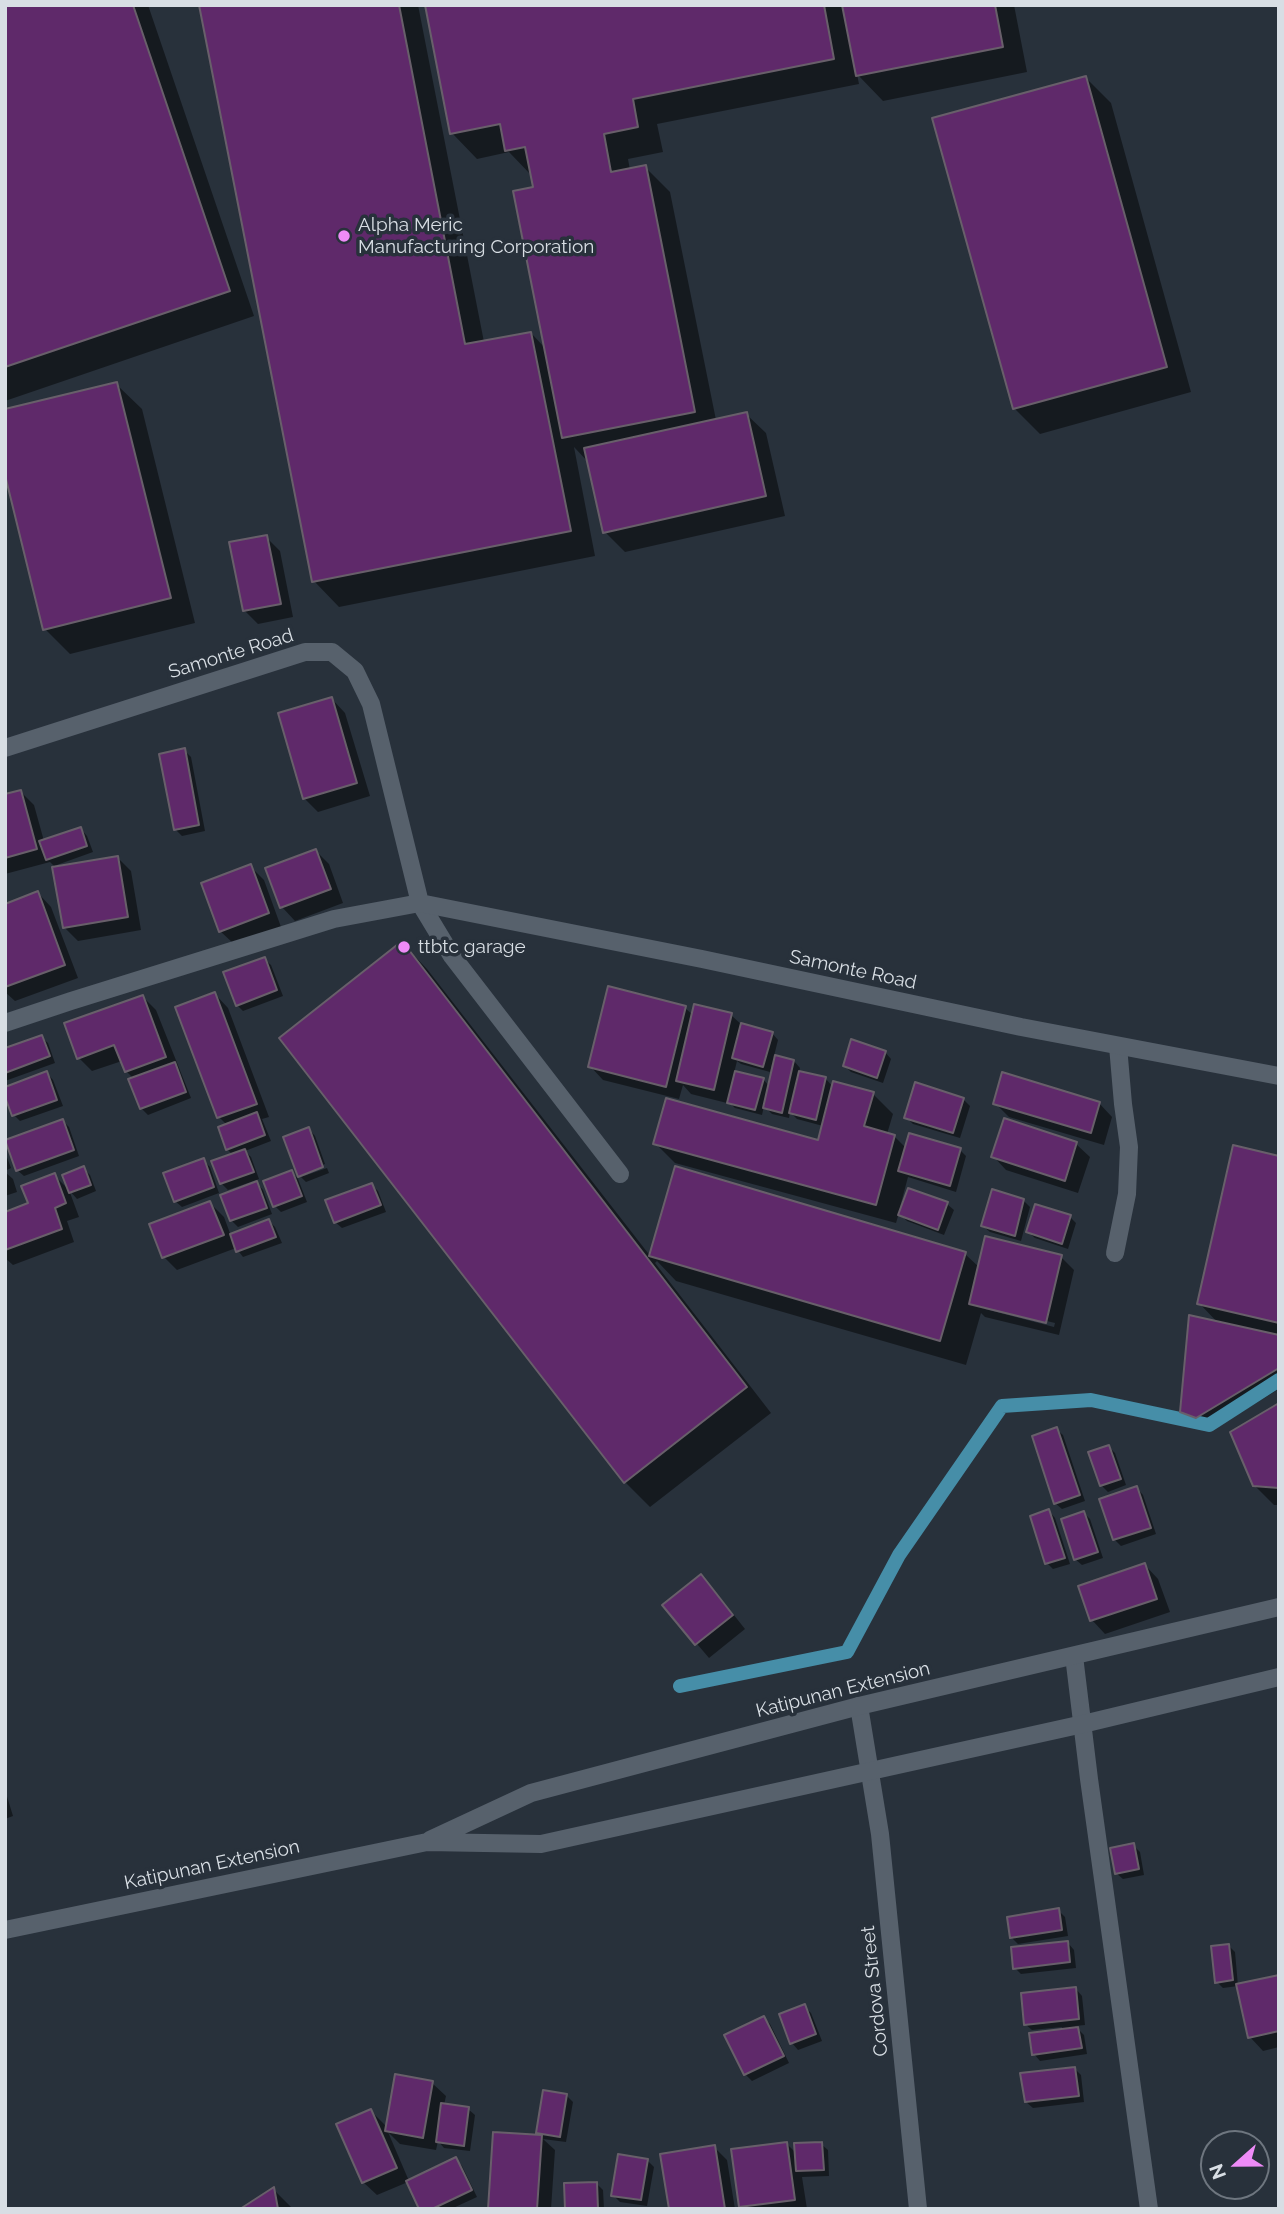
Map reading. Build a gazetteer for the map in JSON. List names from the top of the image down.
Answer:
{
  "streets": {
    "street": ["Samonte Road", "Katipunan Extension", "Cordova Street"]
  },
  "crossings": [
    ["Katipunan Extension", "Cordova Street"]
  ],
  "places": ["Alpha Meric Manufacturing Corporation", "ttbtc garage"],
  "north": "left"
}
